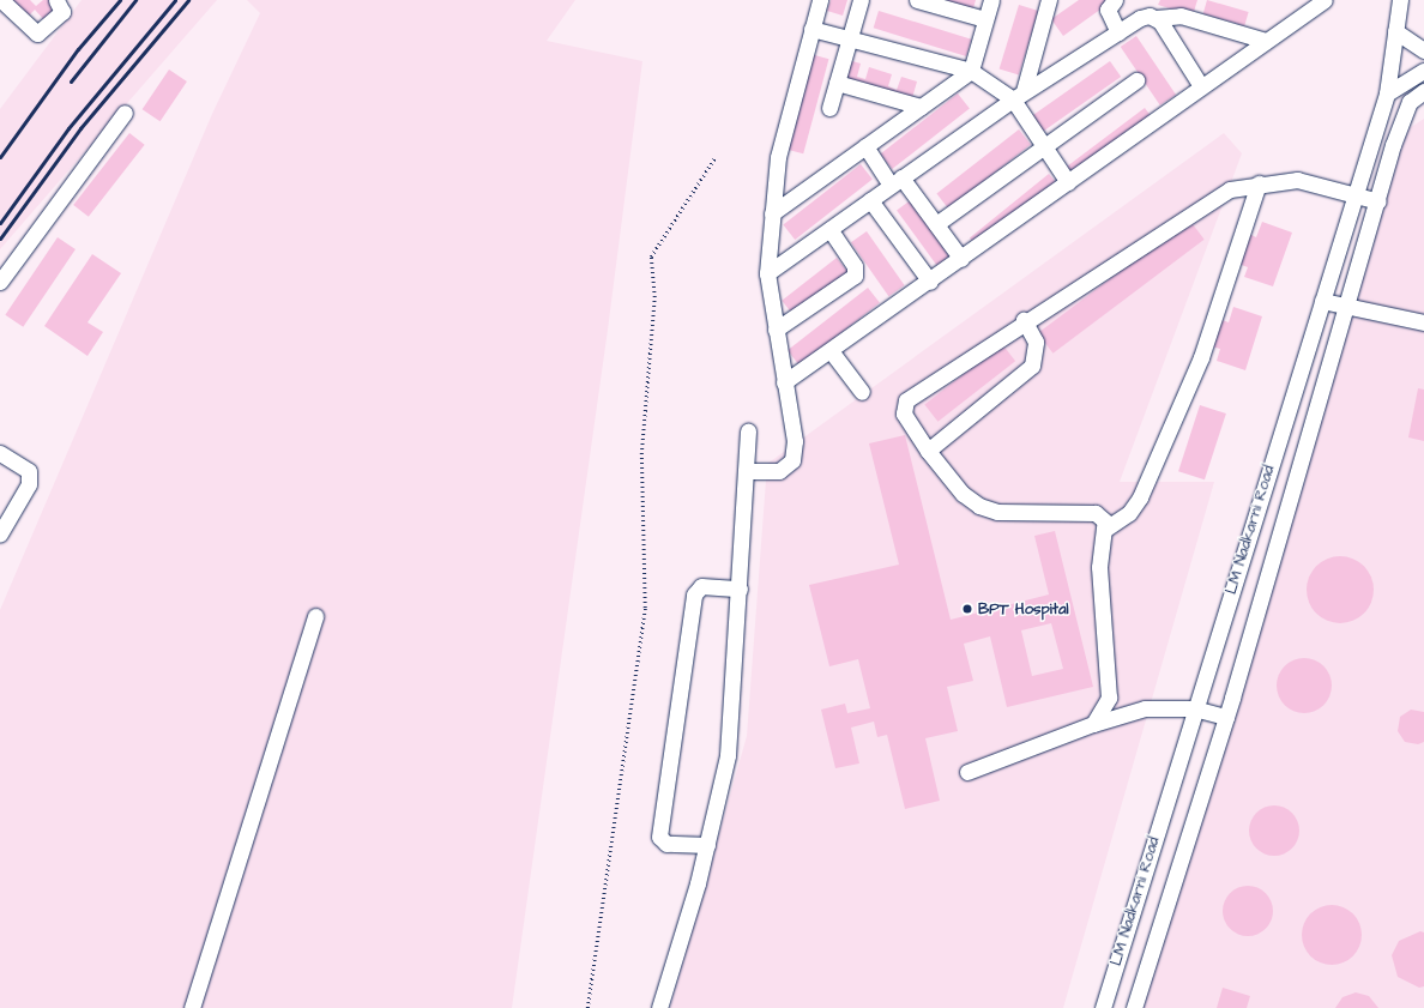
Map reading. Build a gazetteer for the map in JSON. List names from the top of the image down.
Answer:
{
  "streets": {
    "street": ["LM Nadkarni Road"]
  },
  "places": ["BPT Hospital"]
}
